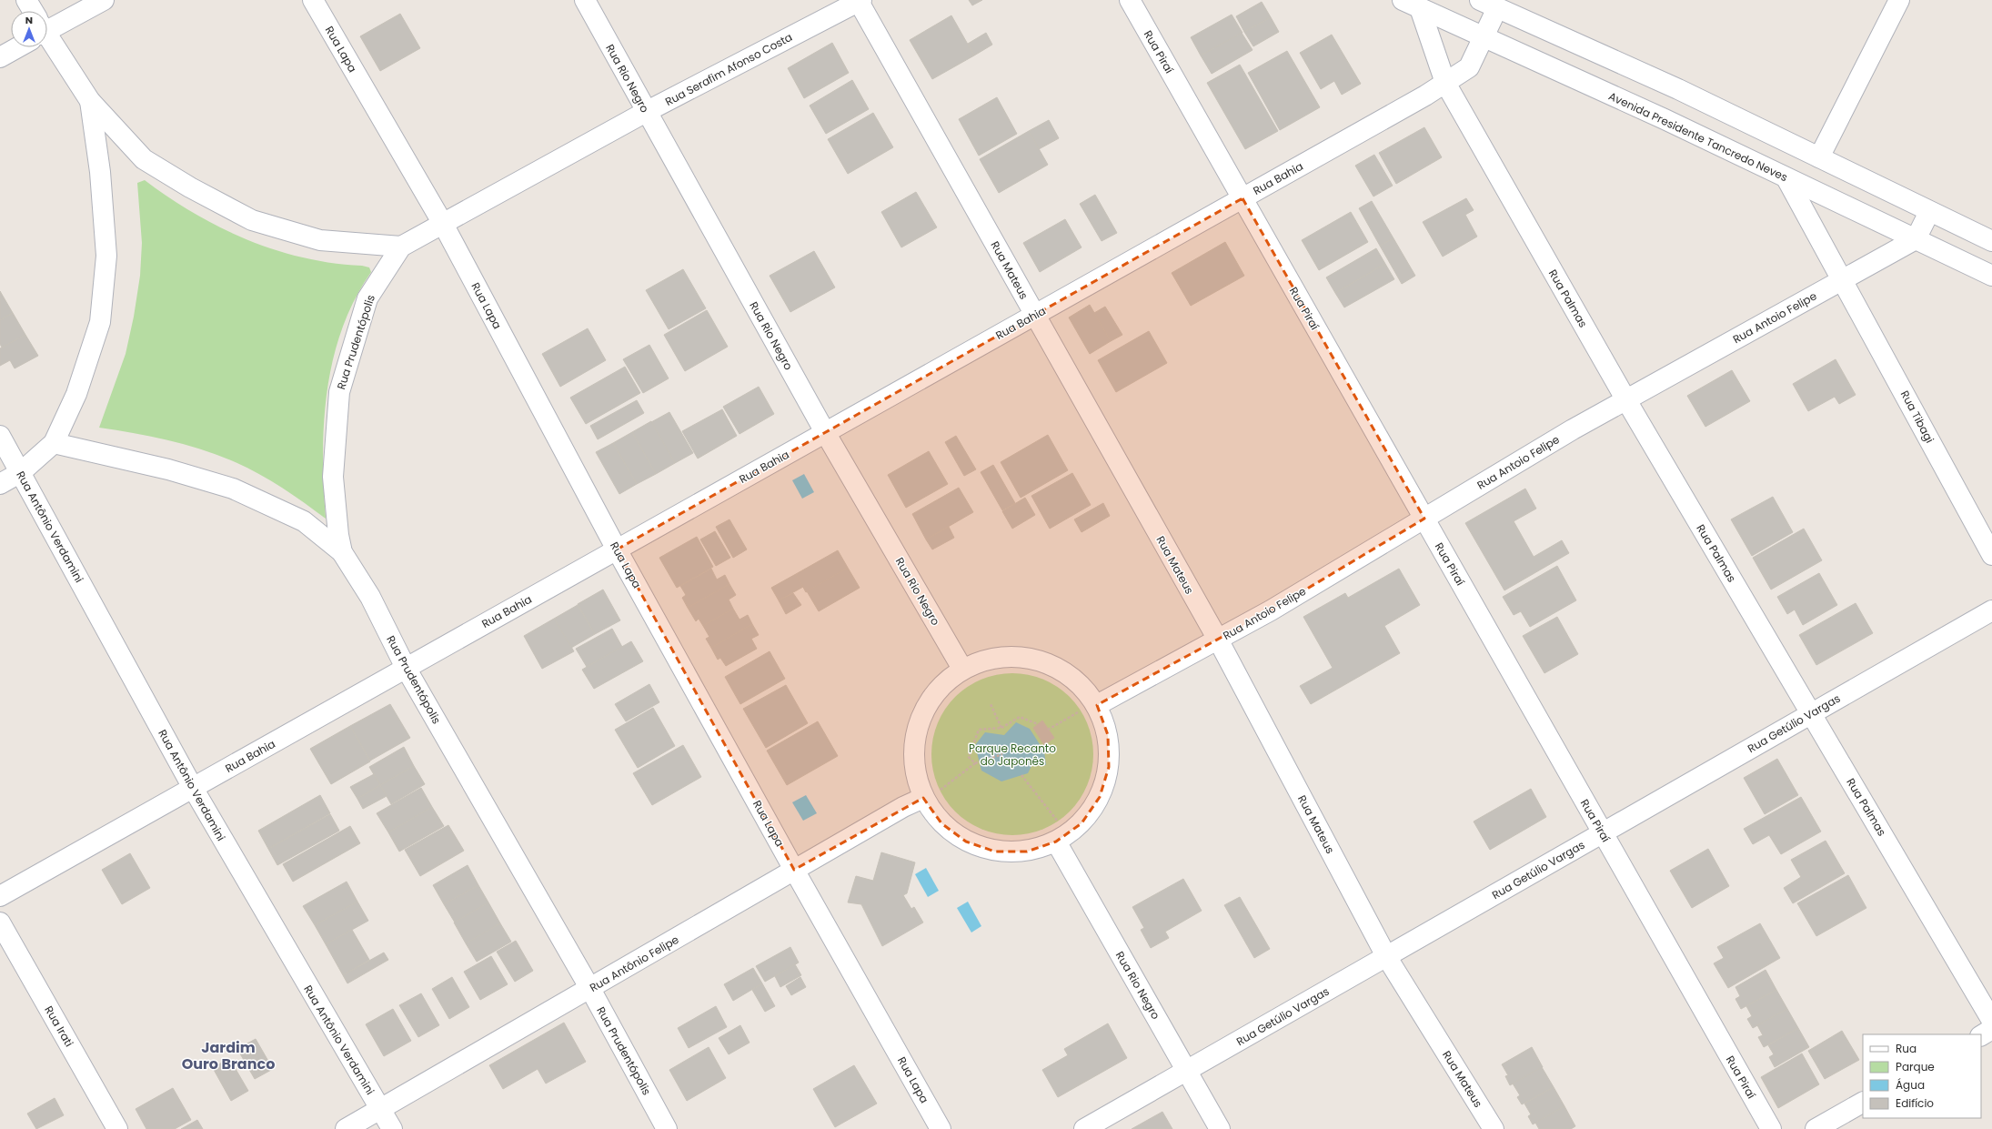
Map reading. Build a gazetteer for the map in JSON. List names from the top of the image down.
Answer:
{
  "streets": {
    "street": [
      "Rua Lapa",
      "Rua Piraí",
      "Rua Serafim Afonso Costa",
      "Rua Rio Negro",
      "Avenida Presidente Tancredo Neves",
      "Rua Bahia",
      "Rua Mateus",
      "Rua Palmas",
      "Rua Antoio Felipe",
      "Rua Prudentópolis",
      "Rua Tibagi",
      "Rua Antônio Verdamini",
      "Rua Getúlio Vargas",
      "Rua Antônio Felipe",
      "Rua Irati"
    ]
  },
  "crossings": [
    ["Rua Lapa", "Rua Serafim Afonso Costa"],
    ["Rua Lapa", "Rua Bahia"],
    ["Rua Lapa", "Rua Prudentópolis"],
    ["Rua Lapa", "Rua Antônio Felipe"],
    ["Rua Piraí", "Rua Bahia"],
    ["Rua Piraí", "Rua Antoio Felipe"],
    ["Rua Piraí", "Rua Getúlio Vargas"],
    ["Rua Serafim Afonso Costa", "Rua Rio Negro"],
    ["Rua Serafim Afonso Costa", "Rua Mateus"],
    ["Rua Serafim Afonso Costa", "Rua Prudentópolis"],
    ["Rua Rio Negro", "Rua Bahia"],
    ["Rua Rio Negro", "Rua Getúlio Vargas"],
    ["Avenida Presidente Tancredo Neves", "Rua Bahia"],
    ["Avenida Presidente Tancredo Neves", "Rua Palmas"],
    ["Avenida Presidente Tancredo Neves", "Rua Antoio Felipe"],
    ["Avenida Presidente Tancredo Neves", "Rua Tibagi"],
    ["Rua Bahia", "Rua Mateus"],
    ["Rua Bahia", "Rua Palmas"],
    ["Rua Bahia", "Rua Prudentópolis"],
    ["Rua Bahia", "Rua Antônio Verdamini"],
    ["Rua Mateus", "Rua Antoio Felipe"],
    ["Rua Mateus", "Rua Getúlio Vargas"],
    ["Rua Palmas", "Rua Antoio Felipe"],
    ["Rua Palmas", "Rua Getúlio Vargas"],
    ["Rua Antoio Felipe", "Rua Tibagi"],
    ["Rua Prudentópolis", "Rua Antônio Felipe"],
    ["Rua Antônio Verdamini", "Rua Antônio Felipe"]
  ],
  "districts": ["Jardim Ouro Branco"],
  "parks": ["Parque Recanto do Japonês"],
  "legend": [
    "Rua",
    "Parque",
    "Água",
    "Edifício"
  ],
  "north": "top"
}
